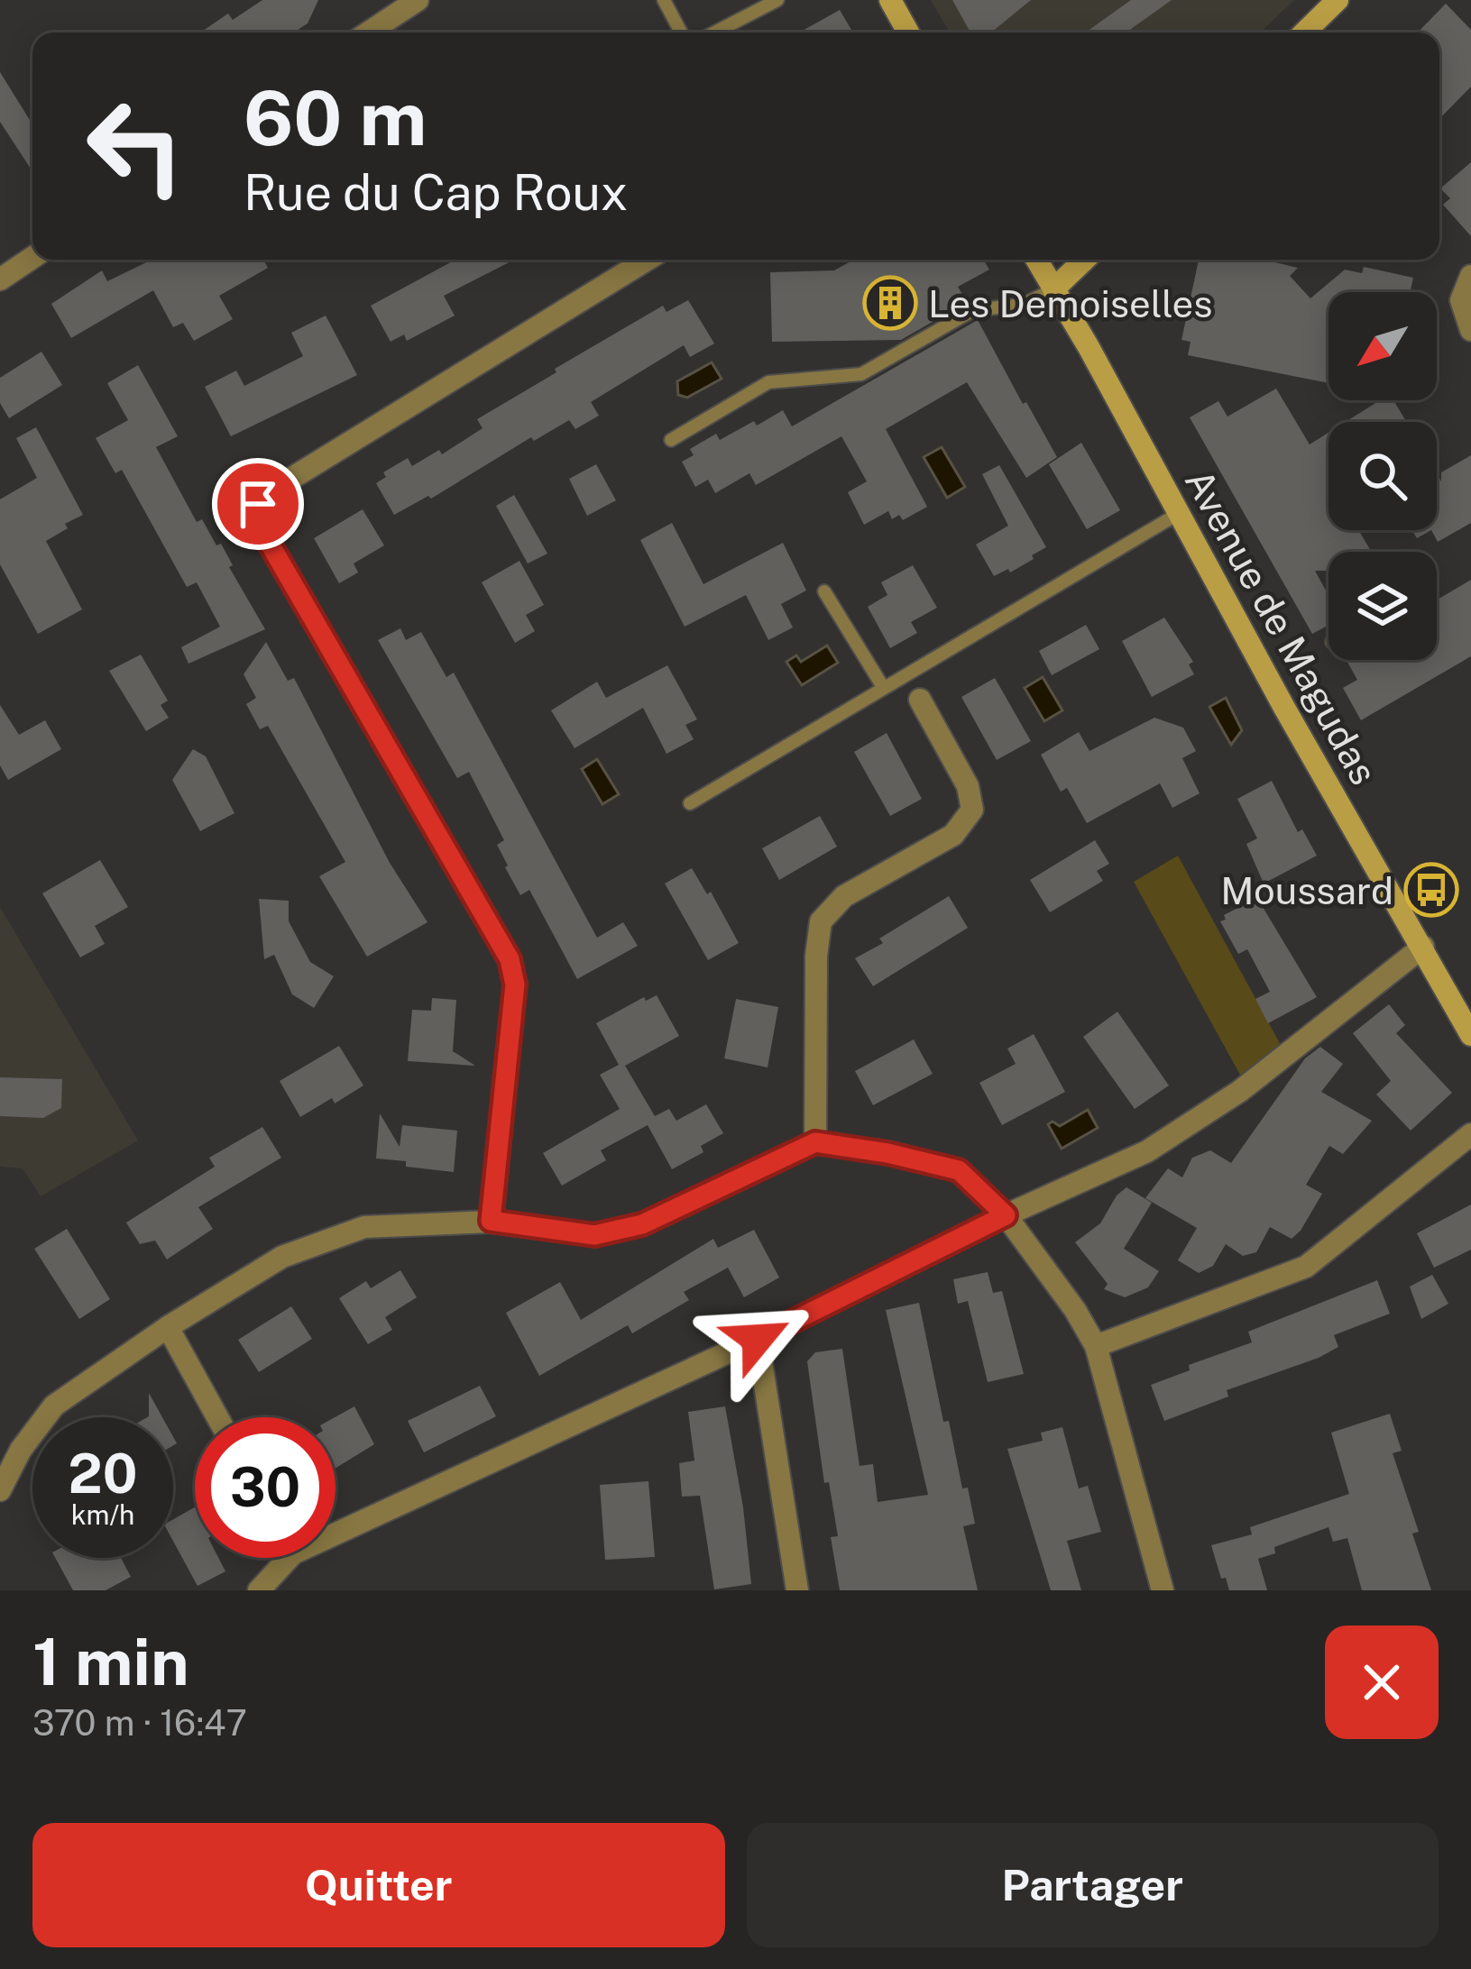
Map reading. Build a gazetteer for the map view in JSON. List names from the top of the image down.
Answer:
{
  "streets": {
    "main road": ["Avenue de Magudas"]
  },
  "places": {
    "building": ["Les Demoiselles"],
    "bus stop": ["Moussard"]
  },
  "north": "bottom left",
  "page": {
    "turn": ["60 m", "Rue du Cap Roux"],
    "speed": "20 km/h",
    "limit": "30",
    "heading": ["1 min", "370 m · 16:47"],
    "buttons": ["Quitter", "Partager"]
  }
}
